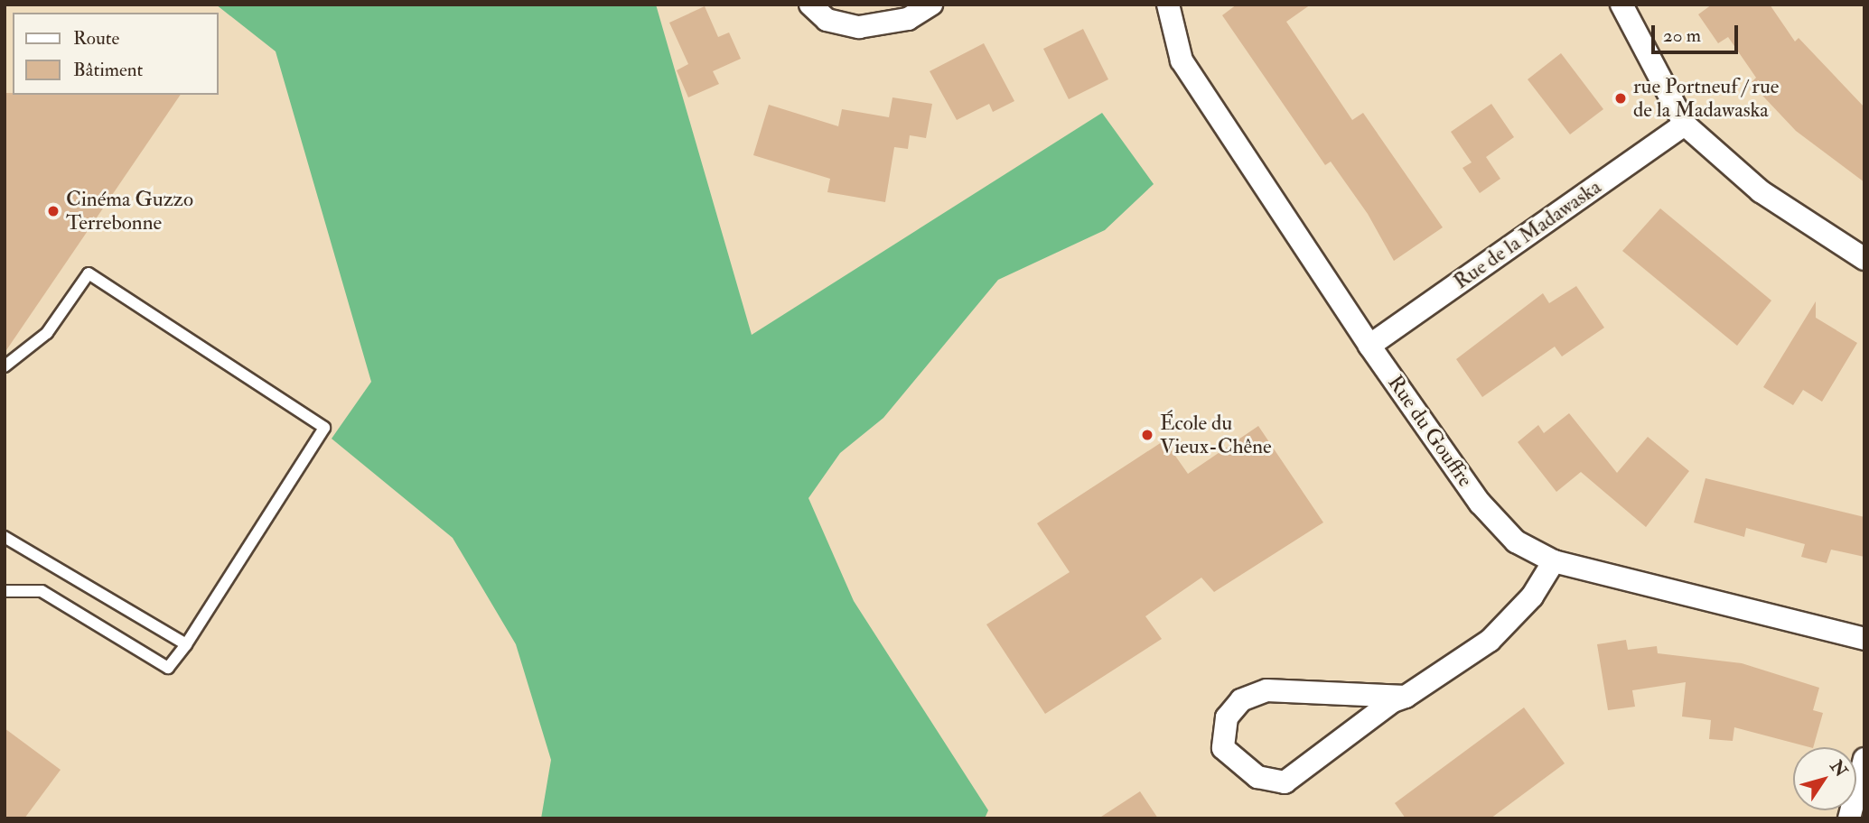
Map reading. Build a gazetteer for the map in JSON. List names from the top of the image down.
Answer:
{
  "streets": {
    "street": ["Rue de la Madawaska", "Rue du Gouffre"]
  },
  "crossings": [
    ["Rue de la Madawaska", "Rue du Gouffre"]
  ],
  "places": ["rue Portneuf / rue de la Madawaska", "Cinéma Guzzo Terrebonne", "École du Vieux-Chêne"],
  "legend": ["Route", "Bâtiment"],
  "scale_bar": "20 m",
  "north": "top right"
}
